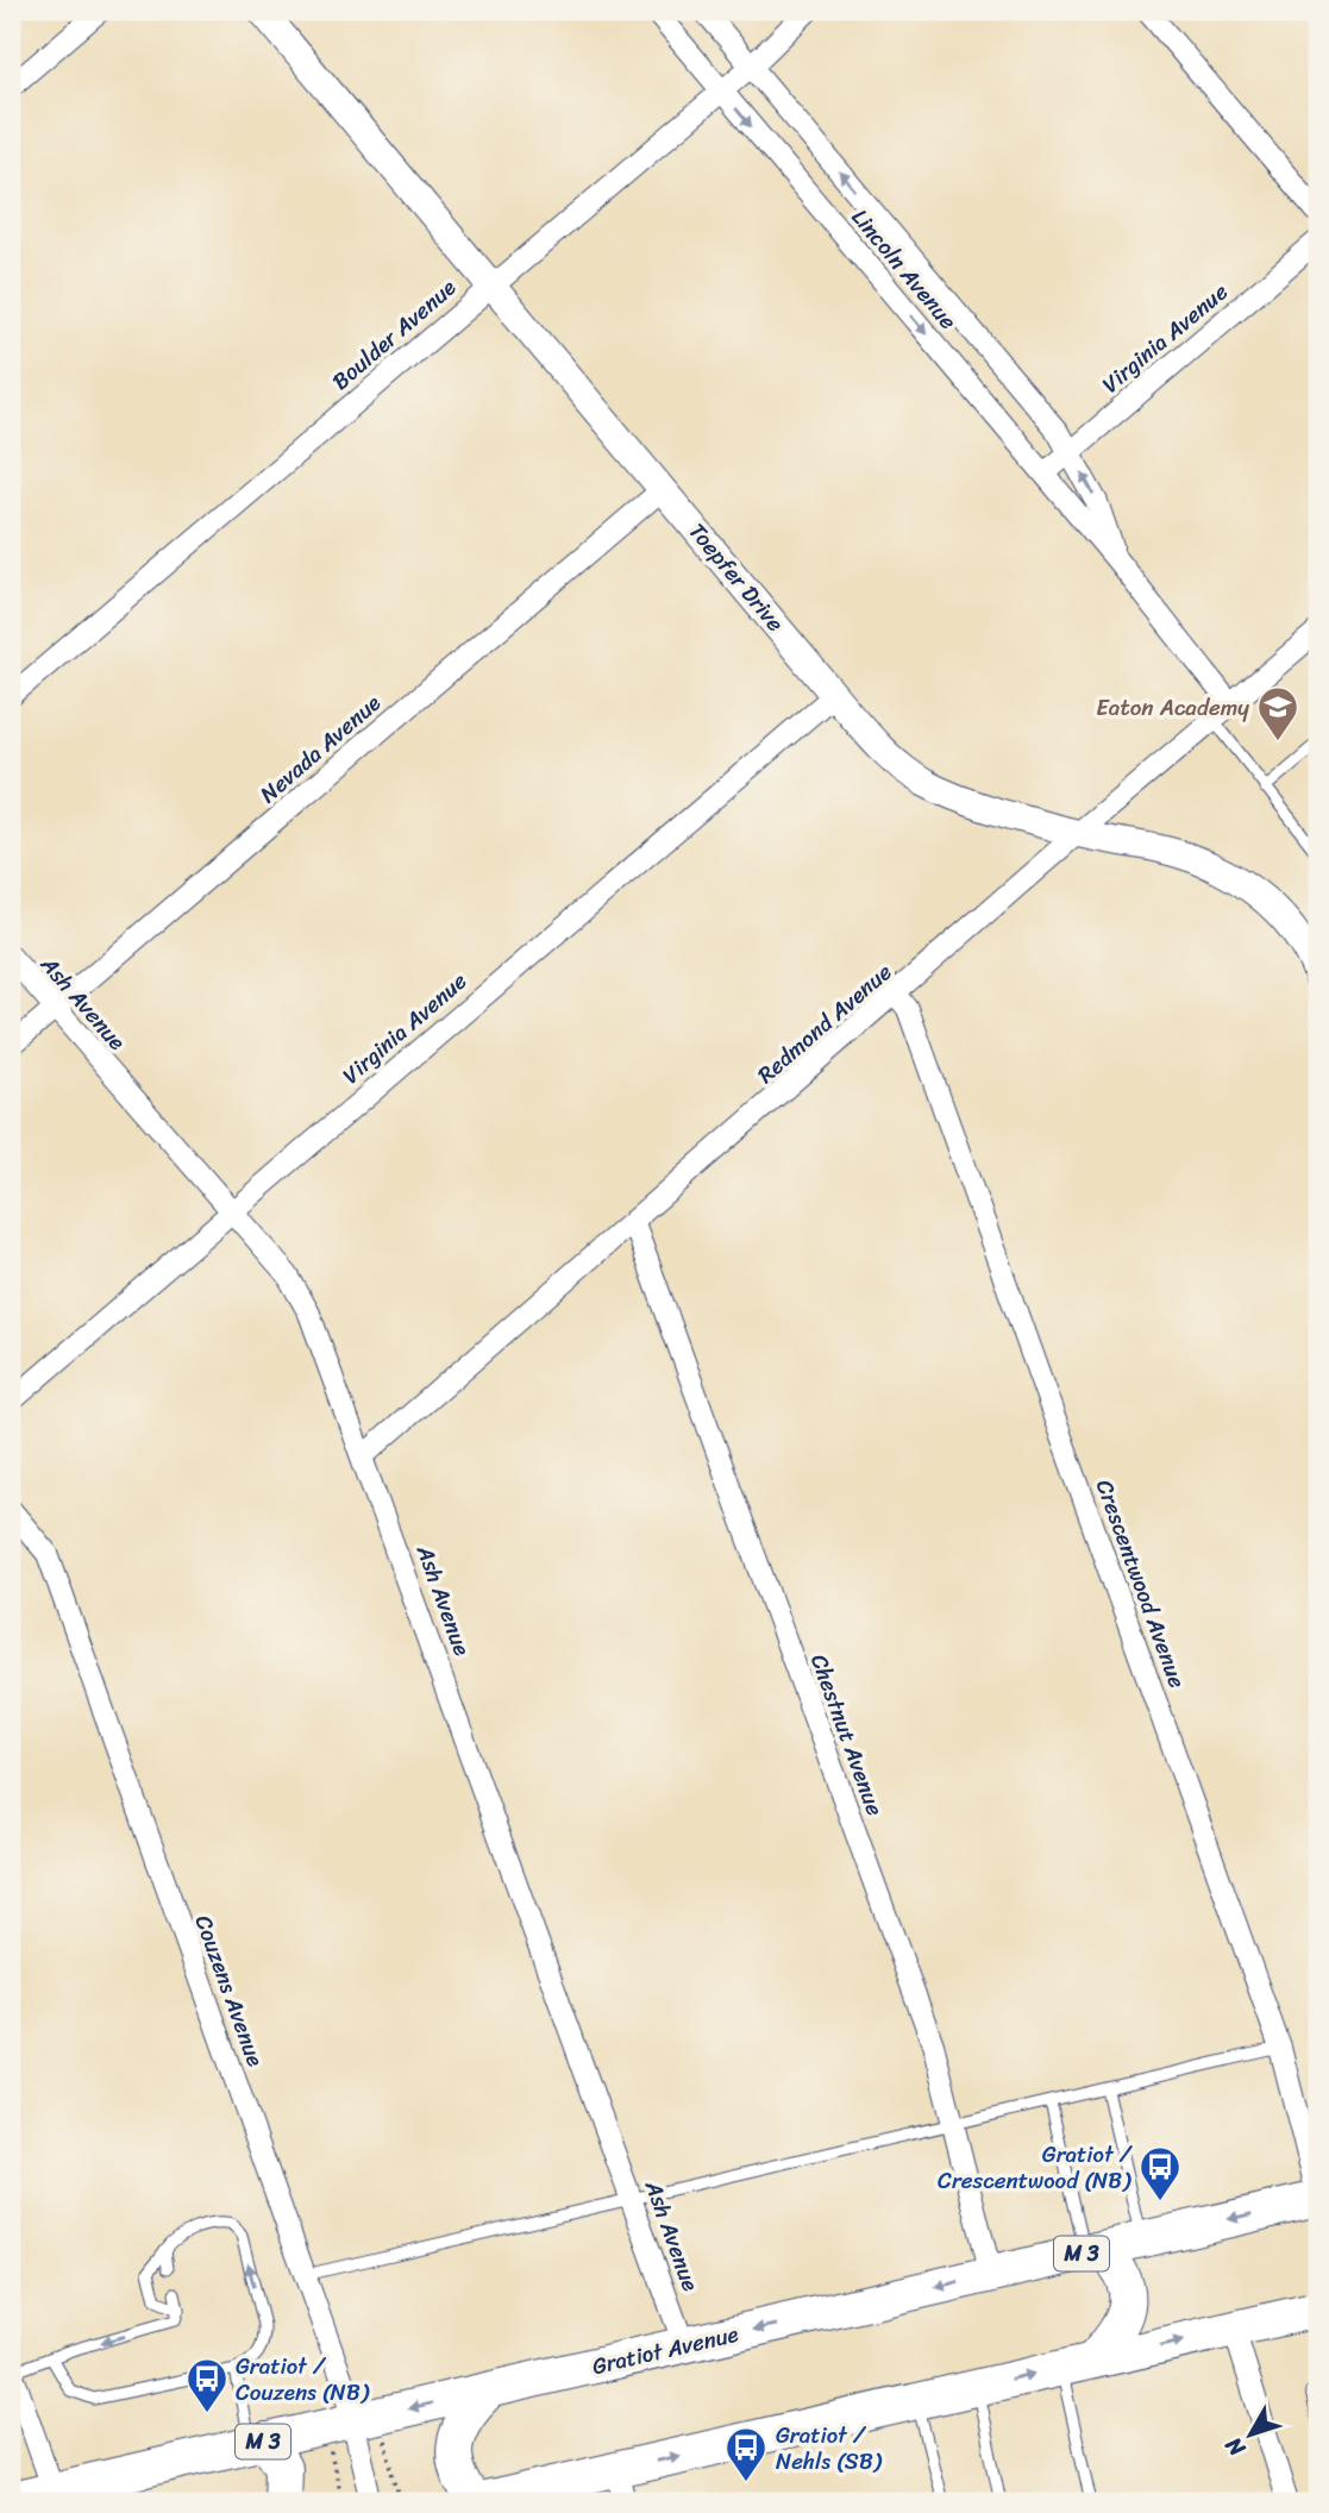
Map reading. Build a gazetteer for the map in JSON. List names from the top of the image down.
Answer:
{
  "streets": {
    "main road": ["M 3", "Gratiot Avenue"],
    "street": [
      "Lincoln Avenue",
      "Boulder Avenue",
      "Virginia Avenue",
      "Toepfer Drive",
      "Nevada Avenue",
      "Ash Avenue",
      "Redmond Avenue",
      "Crescentwood Avenue",
      "Chestnut Avenue",
      "Couzens Avenue"
    ]
  },
  "crossings": [
    ["Lincoln Avenue", "Boulder Avenue"],
    ["Lincoln Avenue", "Virginia Avenue"],
    ["Lincoln Avenue", "Redmond Avenue"],
    ["Boulder Avenue", "Toepfer Drive"],
    ["Virginia Avenue", "Toepfer Drive"],
    ["Virginia Avenue", "Ash Avenue"],
    ["Toepfer Drive", "Nevada Avenue"],
    ["Toepfer Drive", "Redmond Avenue"],
    ["Nevada Avenue", "Ash Avenue"],
    ["Ash Avenue", "Redmond Avenue"],
    ["Ash Avenue", "Gratiot Avenue"],
    ["Redmond Avenue", "Crescentwood Avenue"],
    ["Redmond Avenue", "Chestnut Avenue"],
    ["Crescentwood Avenue", "Gratiot Avenue"],
    ["Chestnut Avenue", "Gratiot Avenue"],
    ["Couzens Avenue", "Gratiot Avenue"]
  ],
  "places": {
    "school or university": ["Eaton Academy"],
    "bus stop": ["Gratiot / Crescentwood (NB)", "Gratiot / Couzens (NB)", "Gratiot / Nehls (SB)"]
  },
  "north": "bottom left"
}
